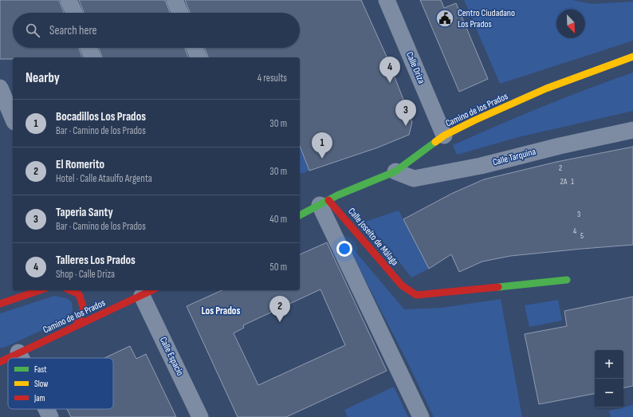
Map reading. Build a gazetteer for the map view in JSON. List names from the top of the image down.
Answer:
{
  "streets": {
    "main road": ["Camino de los Prados", "Calle Joseíto de Málaga"],
    "street": ["Calle Driza", "Calle Tarquina", "Calle Espacio"]
  },
  "crossings": [
    ["Calle Driza", "Camino de los Prados"],
    ["Camino de los Prados", "Calle Tarquina"],
    ["Camino de los Prados", "Calle Joseíto de Málaga"],
    ["Camino de los Prados", "Calle Espacio"]
  ],
  "districts": ["Los Prados"],
  "places": {
    "public building": ["Centro Ciudadano Los Prados"]
  },
  "house_numbers": [
    "2",
    "2A",
    "1",
    "3",
    "4",
    "5"
  ],
  "legend": ["Fast", "Slow", "Jam"],
  "north": "bottom right",
  "page": {
    "search": "Search here",
    "pins": [
      "4",
      "3",
      "1",
      "2"
    ],
    "heading": ["Nearby", "4 results"],
    "list": [
      {
        "mark": "1",
        "name": "Bocadillos Los Prados",
        "note": "Bar · Camino de los Prados",
        "value": "30 m"
      },
      {
        "mark": "2",
        "name": "El Romerito",
        "note": "Hotel · Calle Ataulfo Argenta",
        "value": "30 m"
      },
      {
        "mark": "3",
        "name": "Taperia Santy",
        "note": "Bar · Camino de los Prados",
        "value": "40 m"
      },
      {
        "mark": "4",
        "name": "Talleres Los Prados",
        "note": "Shop · Calle Driza",
        "value": "50 m"
      }
    ],
    "map_buttons": ["+", "−"]
  }
}
